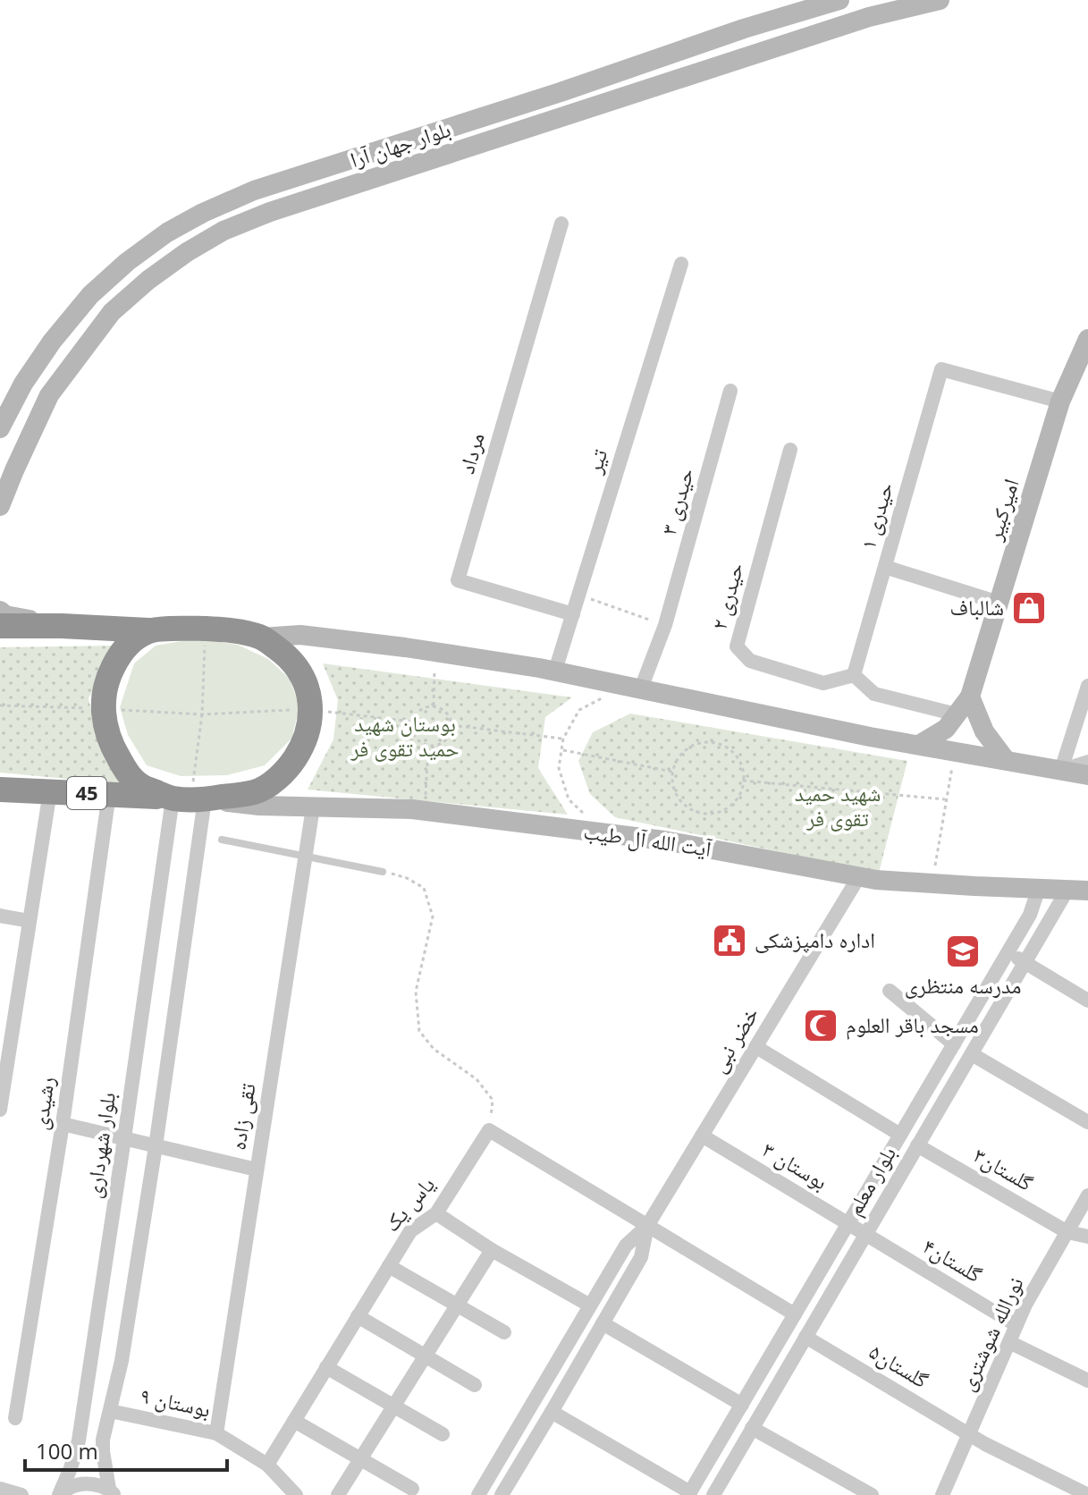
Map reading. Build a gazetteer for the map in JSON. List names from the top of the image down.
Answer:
{
  "streets": {
    "highway": ["45", "آیت الله آل طیب"],
    "main road": ["بلوار جهان آرا", "امیرکبیر"],
    "street": [
      "مرداد",
      "تیر",
      "حیدری ۳",
      "حیدری ۱",
      "حیدری ۲",
      "خضر نبی",
      "رشیدی",
      "تقی زاده",
      "بلوار شهرداری",
      "بوستان ۳",
      "گلستان۳",
      "بلوار معلم",
      "یاس یک",
      "گلستان۴",
      "نورالله شوشتری",
      "گلستان۵",
      "بوستان ۹"
    ]
  },
  "crossings": [
    ["مرداد", "تیر"],
    ["امیرکبیر", "حیدری ۱"],
    ["حیدری ۱", "حیدری ۲"],
    ["آیت الله آل طیب", "خضر نبی"],
    ["آیت الله آل طیب", "رشیدی"],
    ["آیت الله آل طیب", "تقی زاده"],
    ["آیت الله آل طیب", "بلوار شهرداری"],
    ["آیت الله آل طیب", "بلوار معلم"],
    ["خضر نبی", "بوستان ۳"],
    ["تقی زاده", "بوستان ۹"],
    ["بوستان ۳", "بلوار معلم"],
    ["بوستان ۳", "گلستان۴"],
    ["گلستان۳", "بلوار معلم"],
    ["گلستان۳", "نورالله شوشتری"],
    ["بلوار معلم", "گلستان۴"],
    ["بلوار معلم", "گلستان۵"],
    ["یاس یک", "بوستان ۹"],
    ["گلستان۴", "نورالله شوشتری"],
    ["نورالله شوشتری", "گلستان۵"]
  ],
  "parks": ["بوستان شهید حمید تقوی فر", "شهید حمید تقوی فر"],
  "places": {
    "shop": ["شالباف"],
    "public building": ["اداره دامپزشکی"],
    "school or university": ["مدرسه منتظری"],
    "mosque": ["مسجد باقر العلوم"]
  },
  "scale_bar": "100 m"
}
